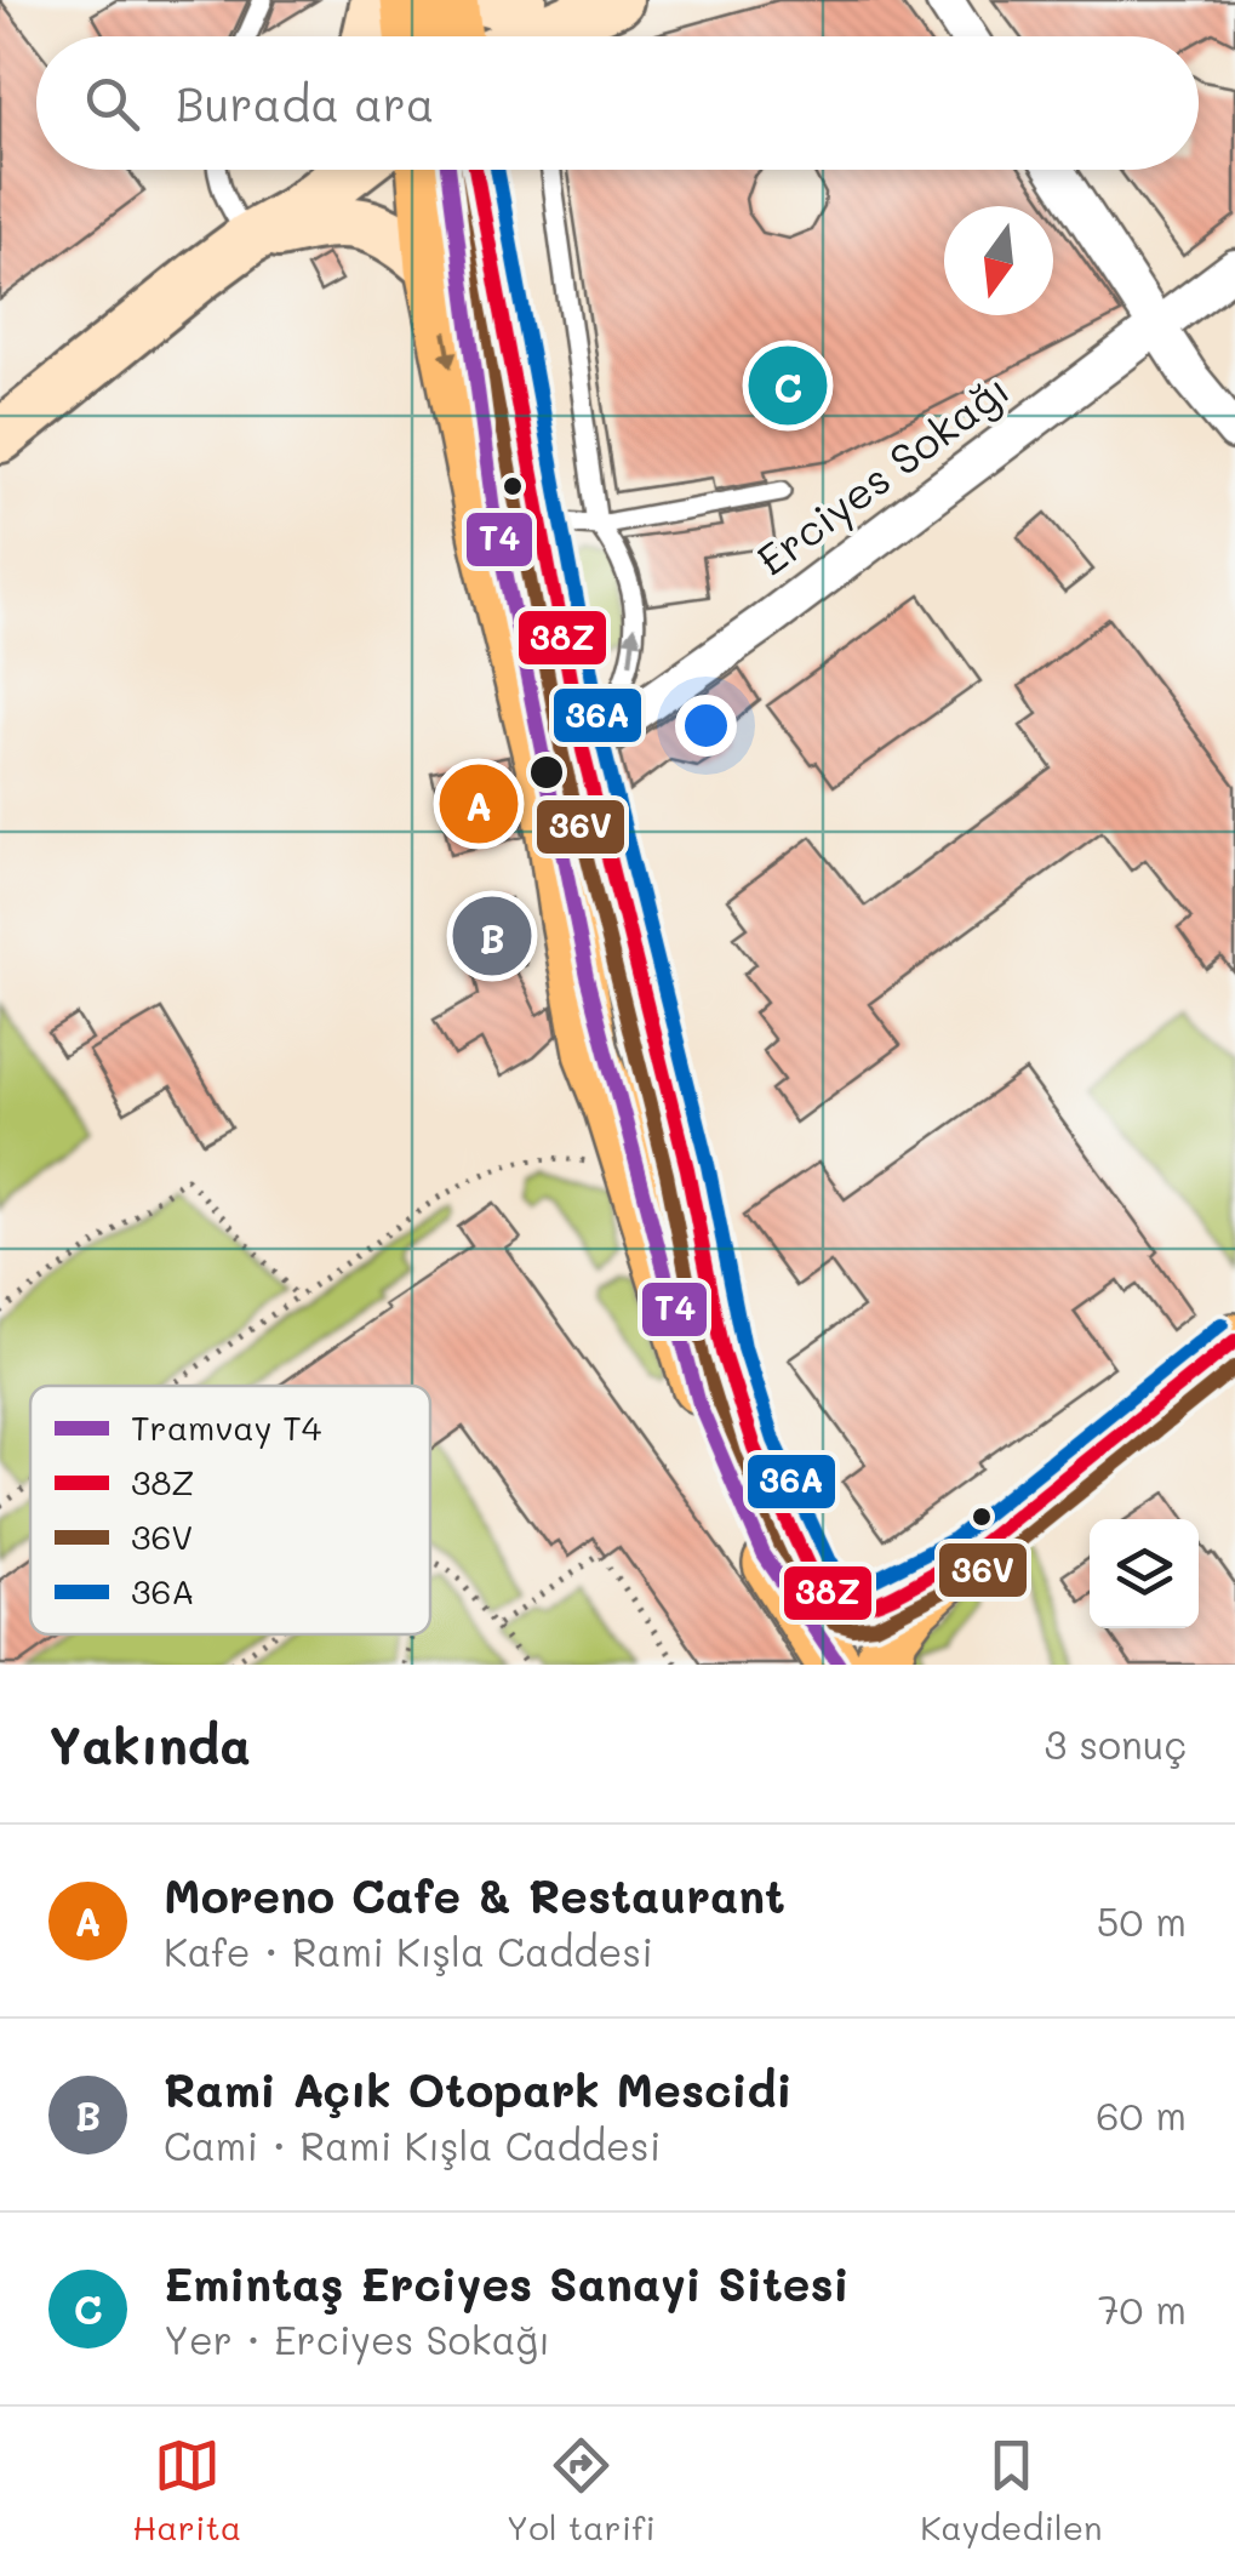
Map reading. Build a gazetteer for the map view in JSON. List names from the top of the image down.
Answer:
{
  "streets": {
    "street": ["Erciyes Sokağı"]
  },
  "lines": [
    "tram line T4",
    "transit line 38Z",
    "transit line 36V",
    "transit line 36A"
  ],
  "legend": [
    "Tramvay T4",
    "38Z",
    "36V",
    "36A"
  ],
  "north": "bottom",
  "page": {
    "search": "Burada ara",
    "pins": ["C", "A", "B"],
    "heading": ["Yakında", "3 sonuç"],
    "list": [
      {
        "mark": "A",
        "name": "Moreno Cafe & Restaurant",
        "note": "Kafe · Rami Kışla Caddesi",
        "value": "50 m"
      },
      {
        "mark": "B",
        "name": "Rami Açık Otopark Mescidi",
        "note": "Cami · Rami Kışla Caddesi",
        "value": "60 m"
      },
      {
        "mark": "C",
        "name": "Emintaş Erciyes Sanayi Sitesi",
        "note": "Yer · Erciyes Sokağı",
        "value": "70 m"
      }
    ],
    "nav": ["Harita", "Yol tarifi", "Kaydedilen"]
  }
}
